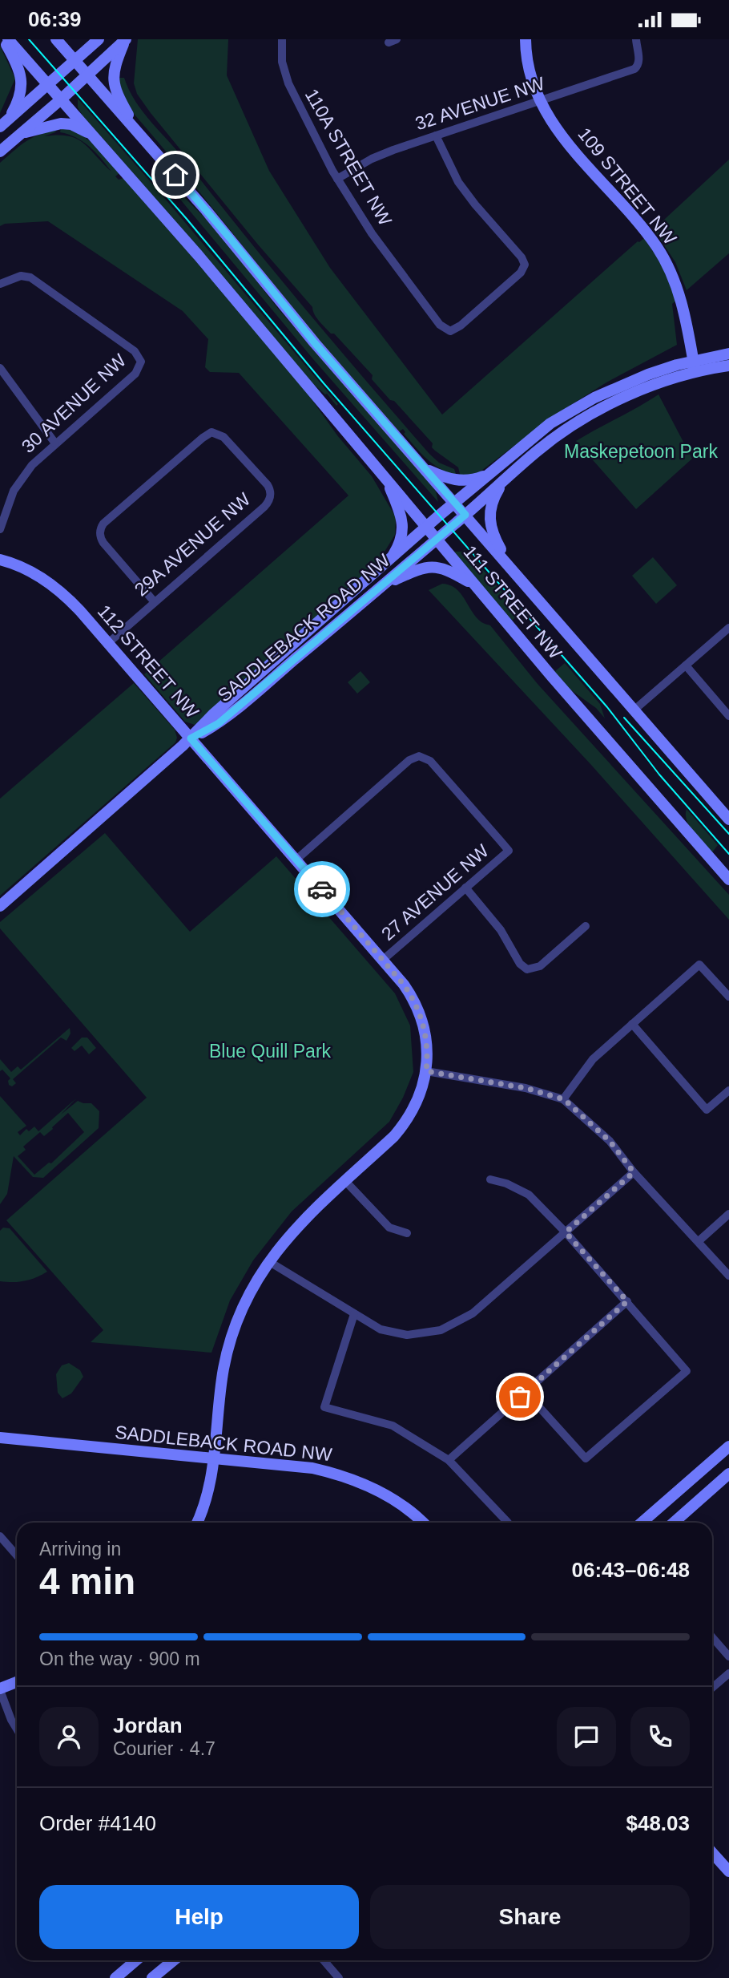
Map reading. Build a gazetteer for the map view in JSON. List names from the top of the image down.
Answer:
{
  "streets": {
    "street": [
      "32 AVENUE NW",
      "110A STREET NW",
      "109 STREET NW",
      "30 AVENUE NW",
      "29A AVENUE NW",
      "111 STREET NW",
      "SADDLEBACK ROAD NW",
      "112 STREET NW",
      "27 AVENUE NW"
    ]
  },
  "crossings": [
    ["32 AVENUE NW", "110A STREET NW"],
    ["32 AVENUE NW", "109 STREET NW"],
    ["29A AVENUE NW", "112 STREET NW"],
    ["111 STREET NW", "SADDLEBACK ROAD NW"],
    ["SADDLEBACK ROAD NW", "112 STREET NW"],
    ["112 STREET NW", "27 AVENUE NW"]
  ],
  "parks": ["Maskepetoon Park", "Blue Quill Park"],
  "page": {
    "status": "06:39",
    "heading": ["4 min", "Arriving in", "06:43–06:48"],
    "panel": [
      "Jordan",
      "Courier · 4.7",
      "Order #4140",
      "$48.03"
    ],
    "bar": "On the way · 900 m",
    "buttons": ["Help", "Share"]
  }
}
